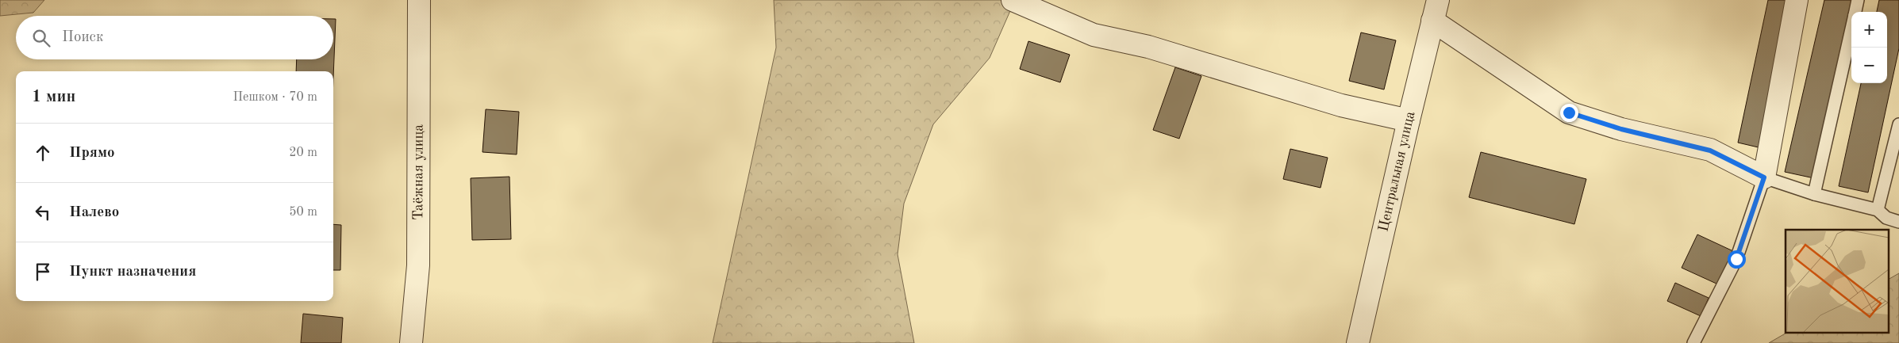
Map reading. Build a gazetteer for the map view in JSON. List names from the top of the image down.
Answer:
{
  "streets": {
    "street": ["Центральная улица", "Таёжная улица"]
  },
  "page": {
    "map_buttons": ["+", "−"],
    "search": "Поиск",
    "heading": ["1 мин", "Пешком · 70 m"],
    "list": [
      ["Прямо", "20 m"],
      ["Налево", "50 m"],
      "Пункт назначения"
    ]
  }
}
